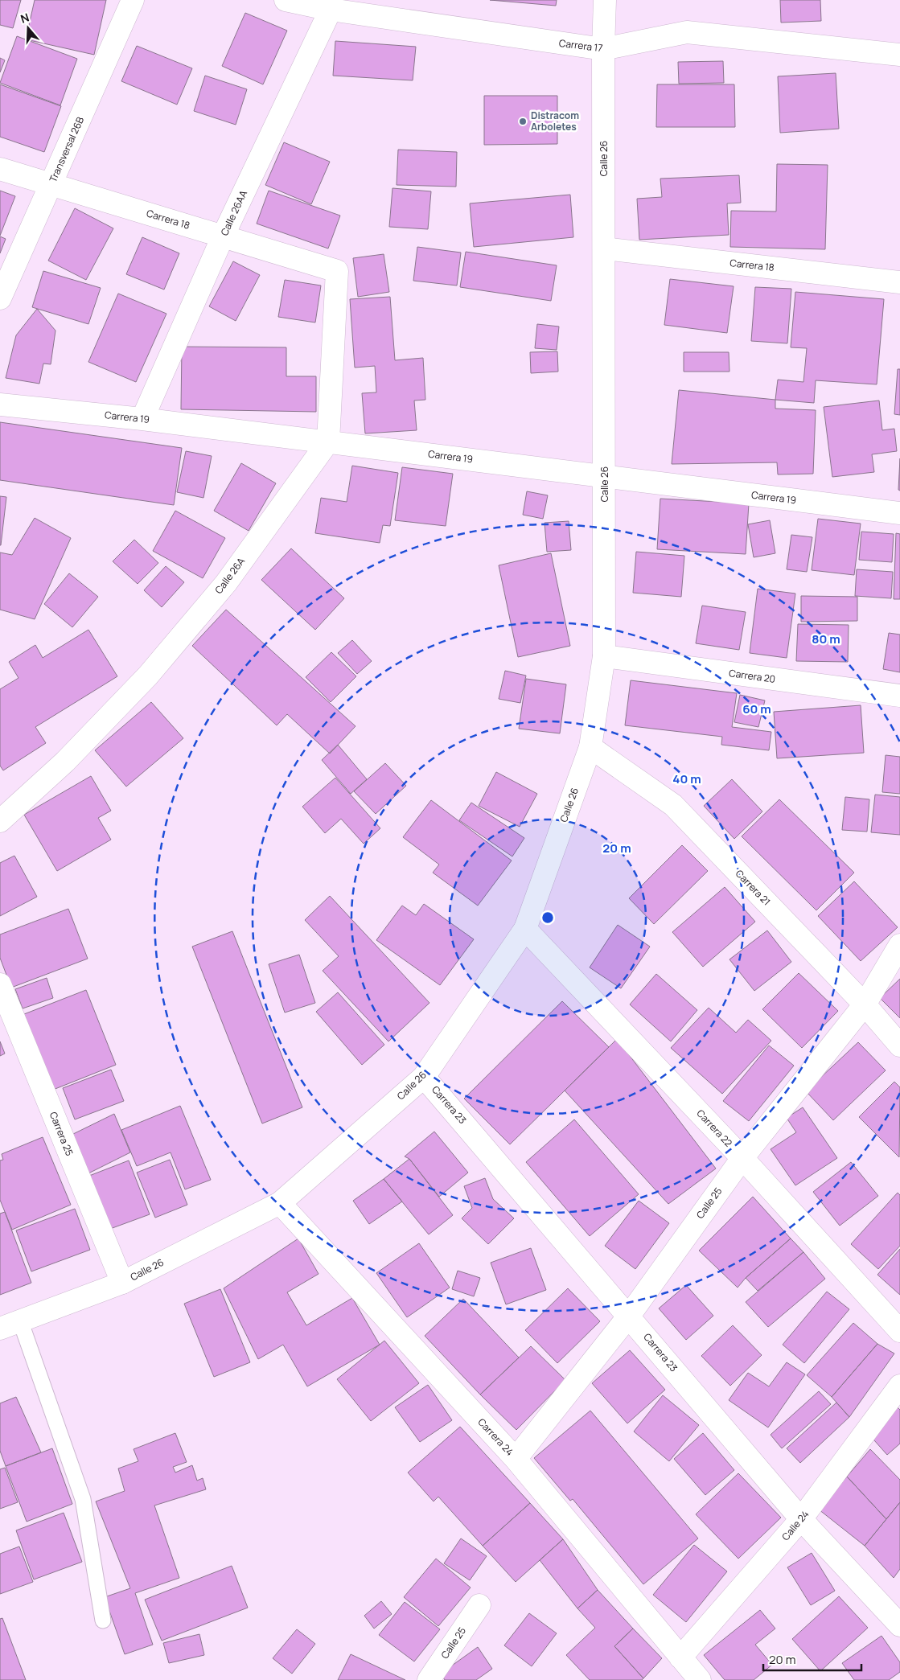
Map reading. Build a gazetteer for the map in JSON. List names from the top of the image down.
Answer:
{
  "streets": {
    "street": [
      "Carrera 17",
      "Transversal 26B",
      "Calle 26",
      "Calle 26AA",
      "Carrera 18",
      "Carrera 19",
      "Calle 26A",
      "Carrera 20",
      "Carrera 21",
      "Carrera 23",
      "Carrera 22",
      "Carrera 25",
      "Calle 25",
      "Carrera 24",
      "Calle 24"
    ]
  },
  "crossings": [
    ["Carrera 17", "Calle 26"],
    ["Carrera 17", "Calle 26AA"],
    ["Transversal 26B", "Carrera 18"],
    ["Calle 26", "Carrera 18"],
    ["Calle 26", "Carrera 19"],
    ["Calle 26", "Carrera 20"],
    ["Calle 26", "Carrera 21"],
    ["Calle 26", "Carrera 23"],
    ["Calle 26", "Carrera 22"],
    ["Calle 26", "Carrera 25"],
    ["Calle 26", "Carrera 24"],
    ["Calle 26AA", "Carrera 18"],
    ["Calle 26AA", "Carrera 19"],
    ["Carrera 18", "Carrera 19"],
    ["Carrera 18", "Calle 26A"],
    ["Carrera 19", "Calle 26A"],
    ["Carrera 21", "Calle 25"],
    ["Carrera 23", "Calle 25"],
    ["Carrera 23", "Calle 24"],
    ["Carrera 22", "Calle 25"],
    ["Calle 25", "Carrera 24"],
    ["Carrera 24", "Calle 24"]
  ],
  "places": ["Distracom Arboletes"],
  "scale_bar": "20 m",
  "north": "top",
  "rings": [
    "80 m",
    "60 m",
    "40 m",
    "20 m"
  ]
}
